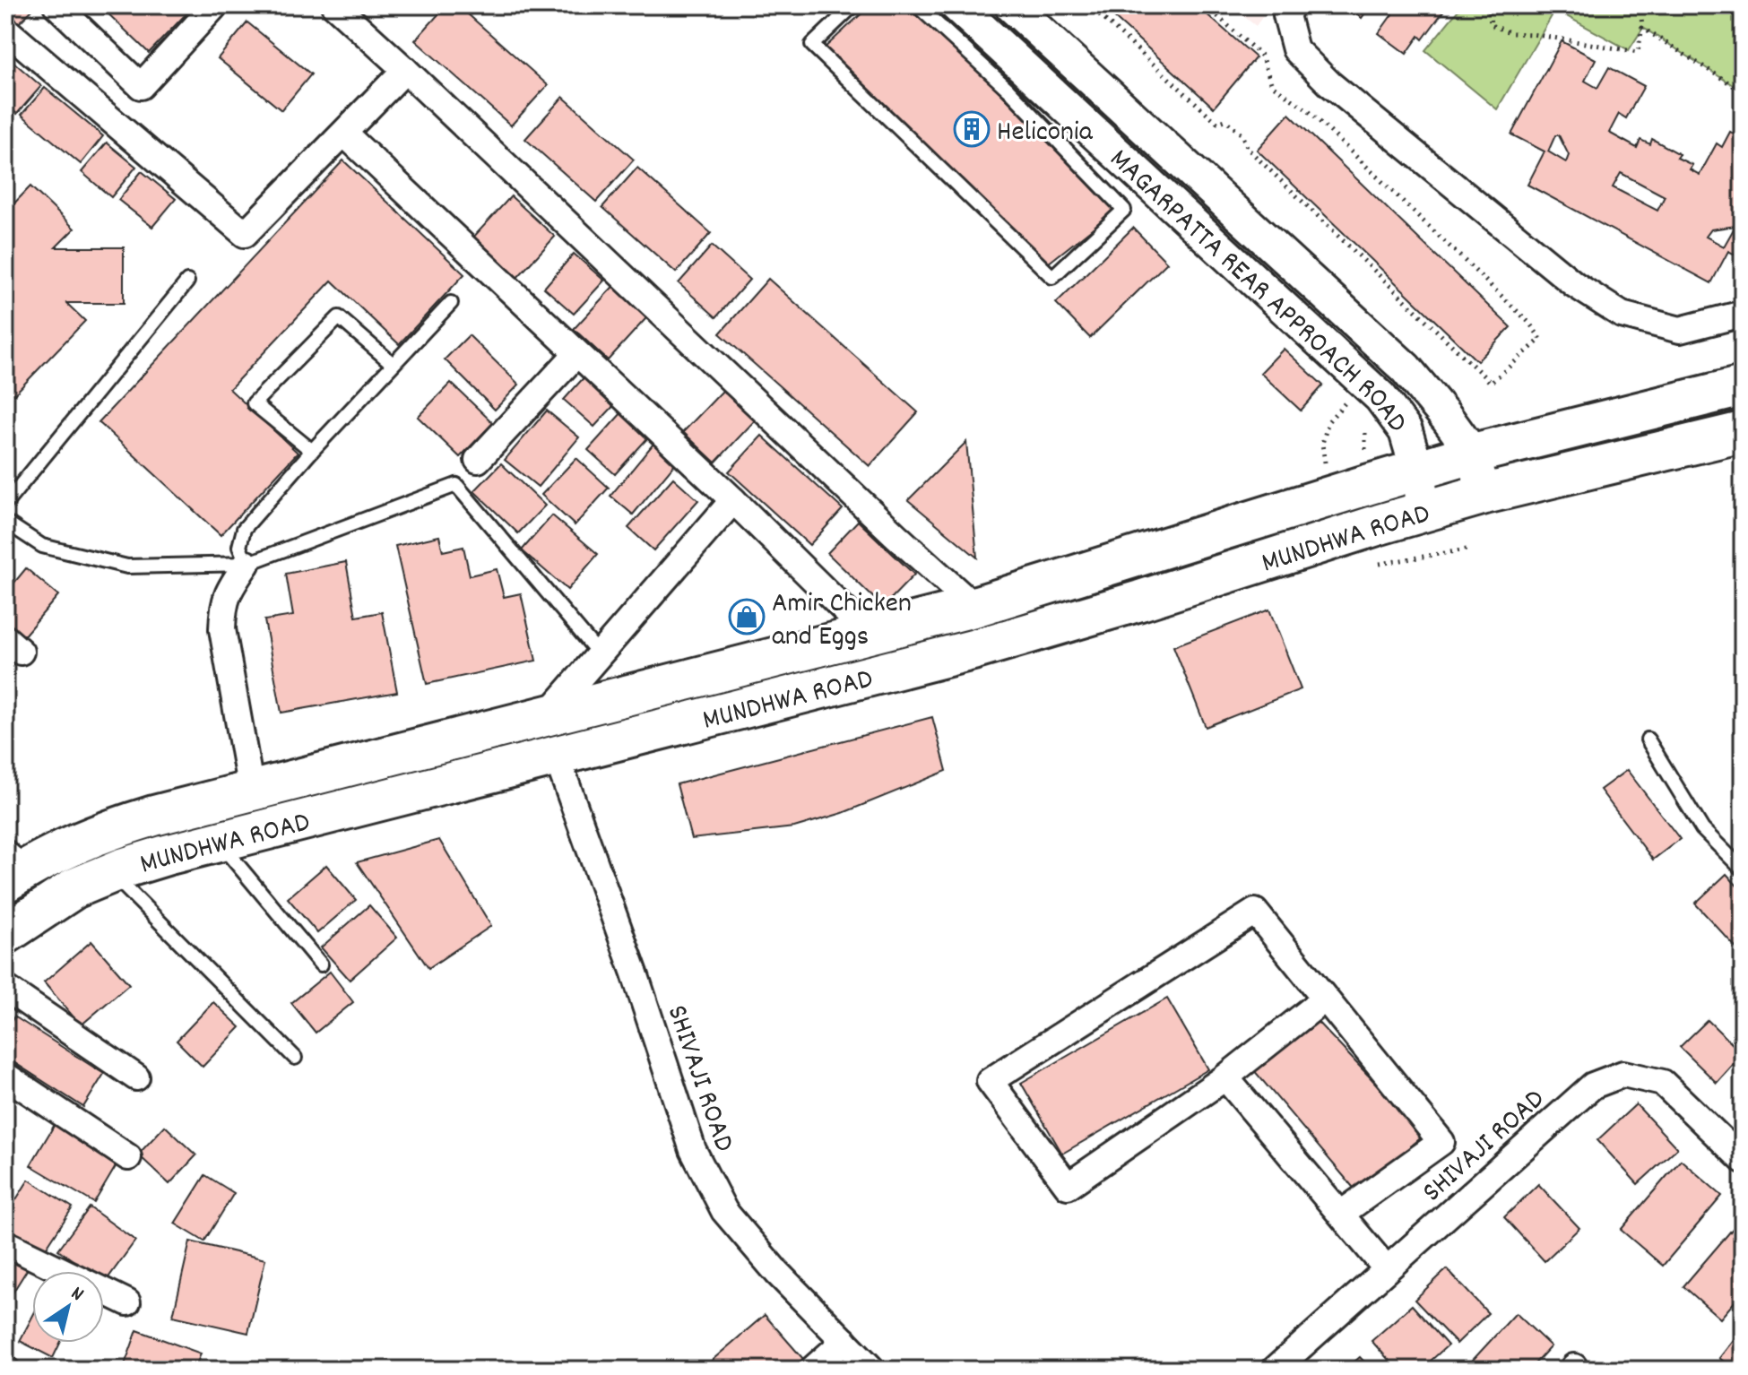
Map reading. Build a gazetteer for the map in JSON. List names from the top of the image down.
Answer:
{
  "streets": {
    "highway": ["MUNDHWA ROAD"],
    "street": ["MAGARPATTA REAR APPROACH ROAD", "SHIVAJI ROAD"]
  },
  "crossings": [
    ["MAGARPATTA REAR APPROACH ROAD", "MUNDHWA ROAD"],
    ["MUNDHWA ROAD", "SHIVAJI ROAD"]
  ],
  "places": {
    "building": ["Heliconia"],
    "shop": ["Amir Chicken and Eggs"]
  },
  "north": "top right"
}
